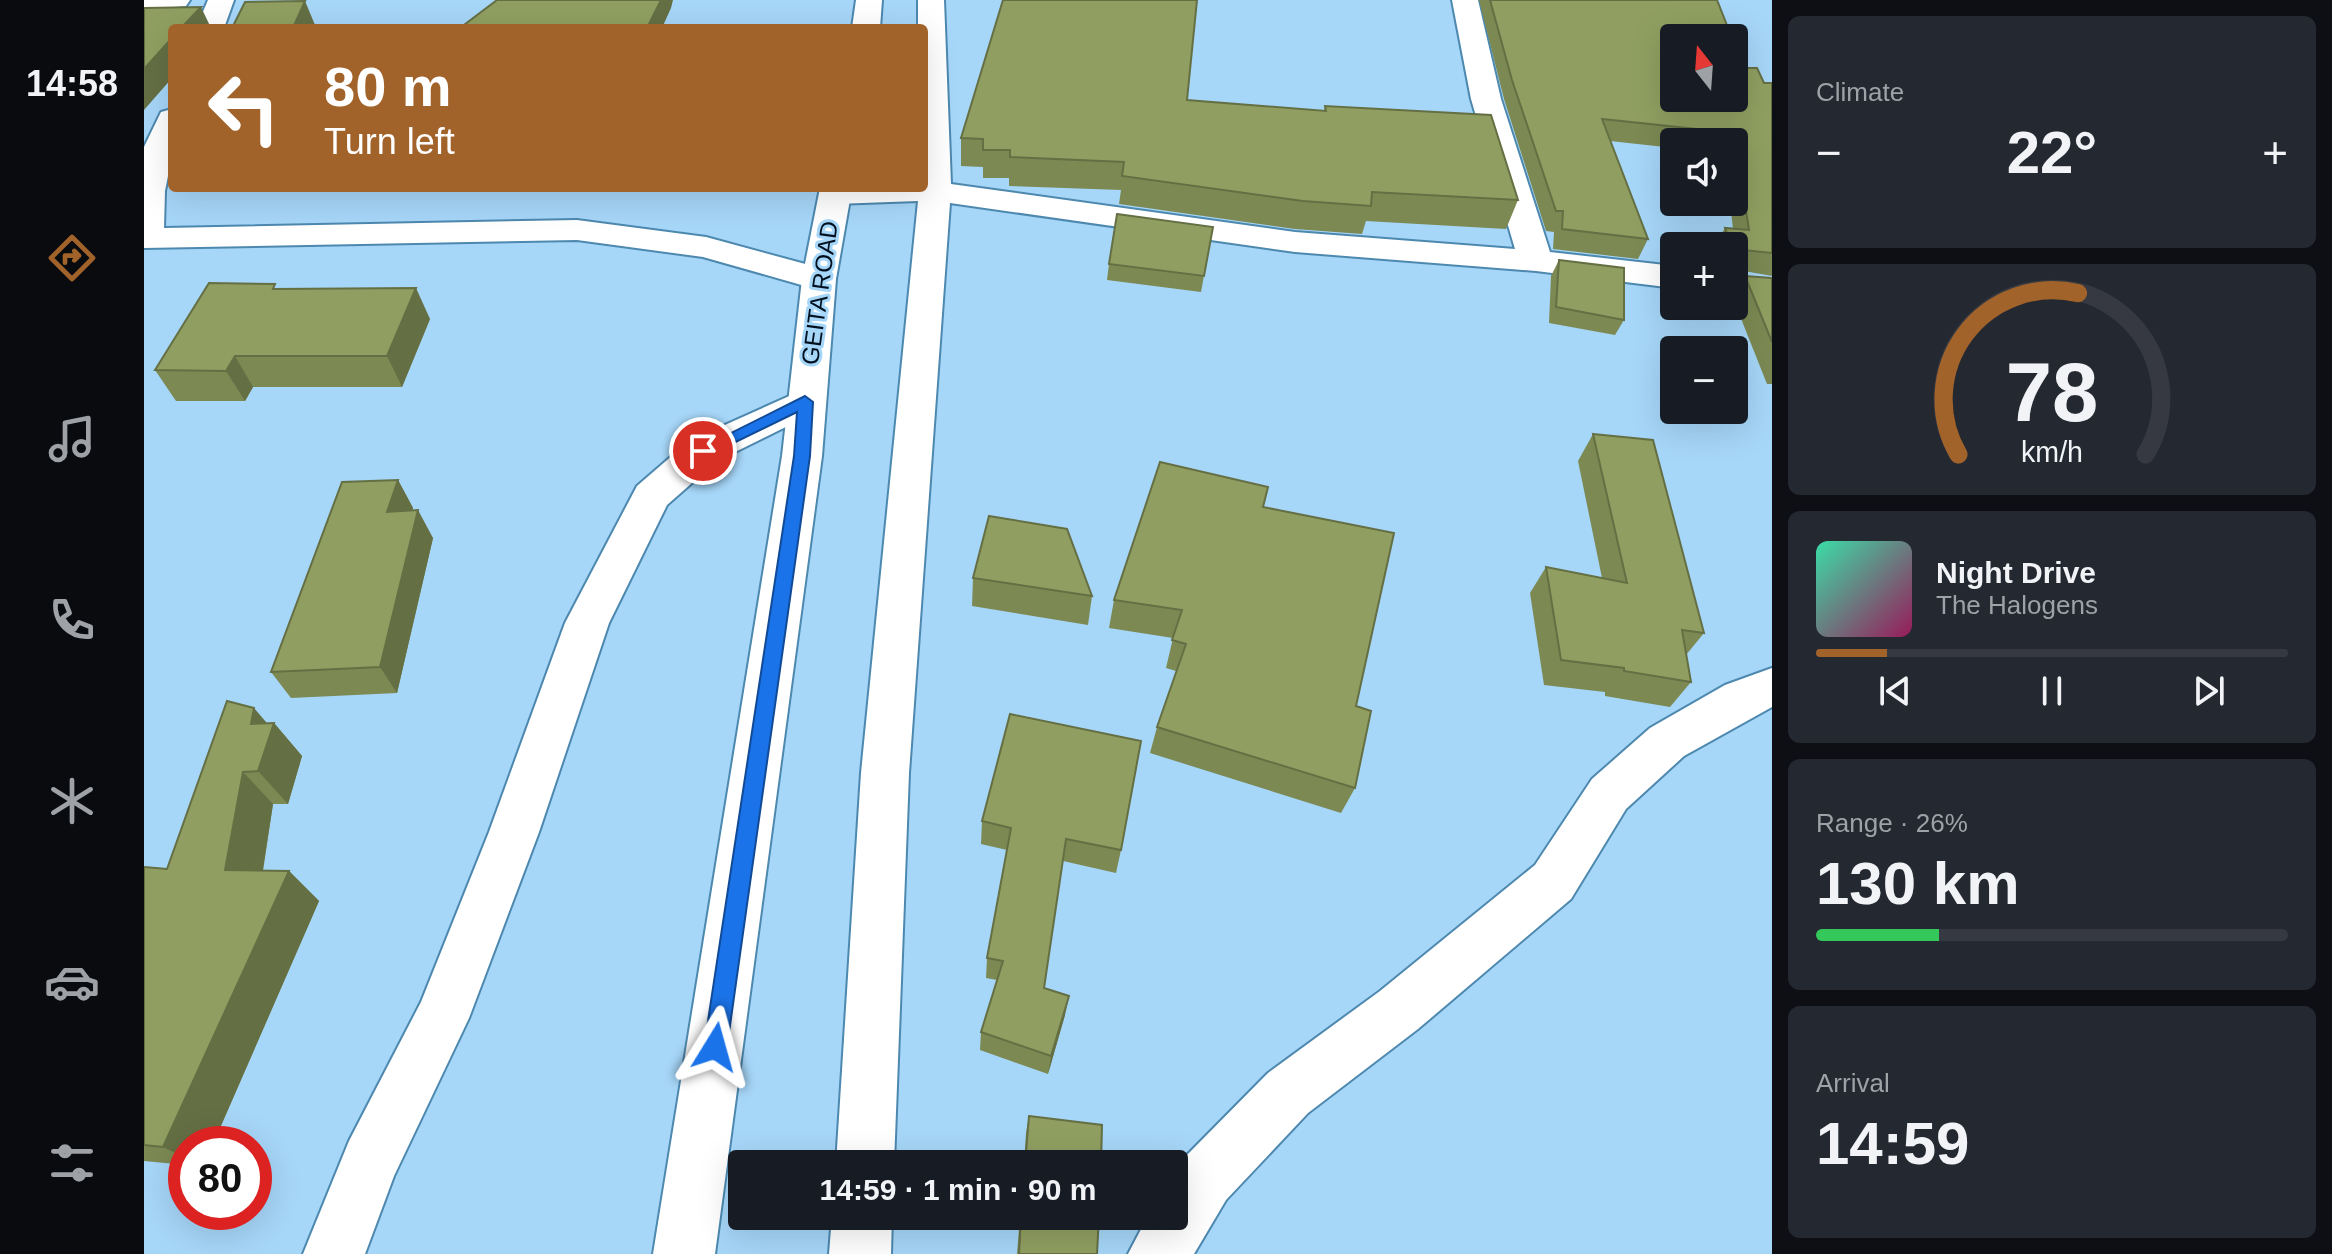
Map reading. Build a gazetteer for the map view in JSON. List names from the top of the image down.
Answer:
{
  "streets": {
    "main road": ["GEITA ROAD"]
  },
  "north": "top",
  "page": {
    "tabs": "14:58",
    "tile": [
      "Climate",
      ["Range · 26%", "130 km"],
      ["Arrival", "14:59"]
    ],
    "map_buttons": ["+", "−"],
    "turn": ["80 m", "Turn left"],
    "heat": ["−", "22°", "+"],
    "song": ["Night Drive", "The Halogens"],
    "limit": "80",
    "trip": "14:59 · 1 min · 90 m",
    "gauge": ["78", "km/h"]
  }
}
